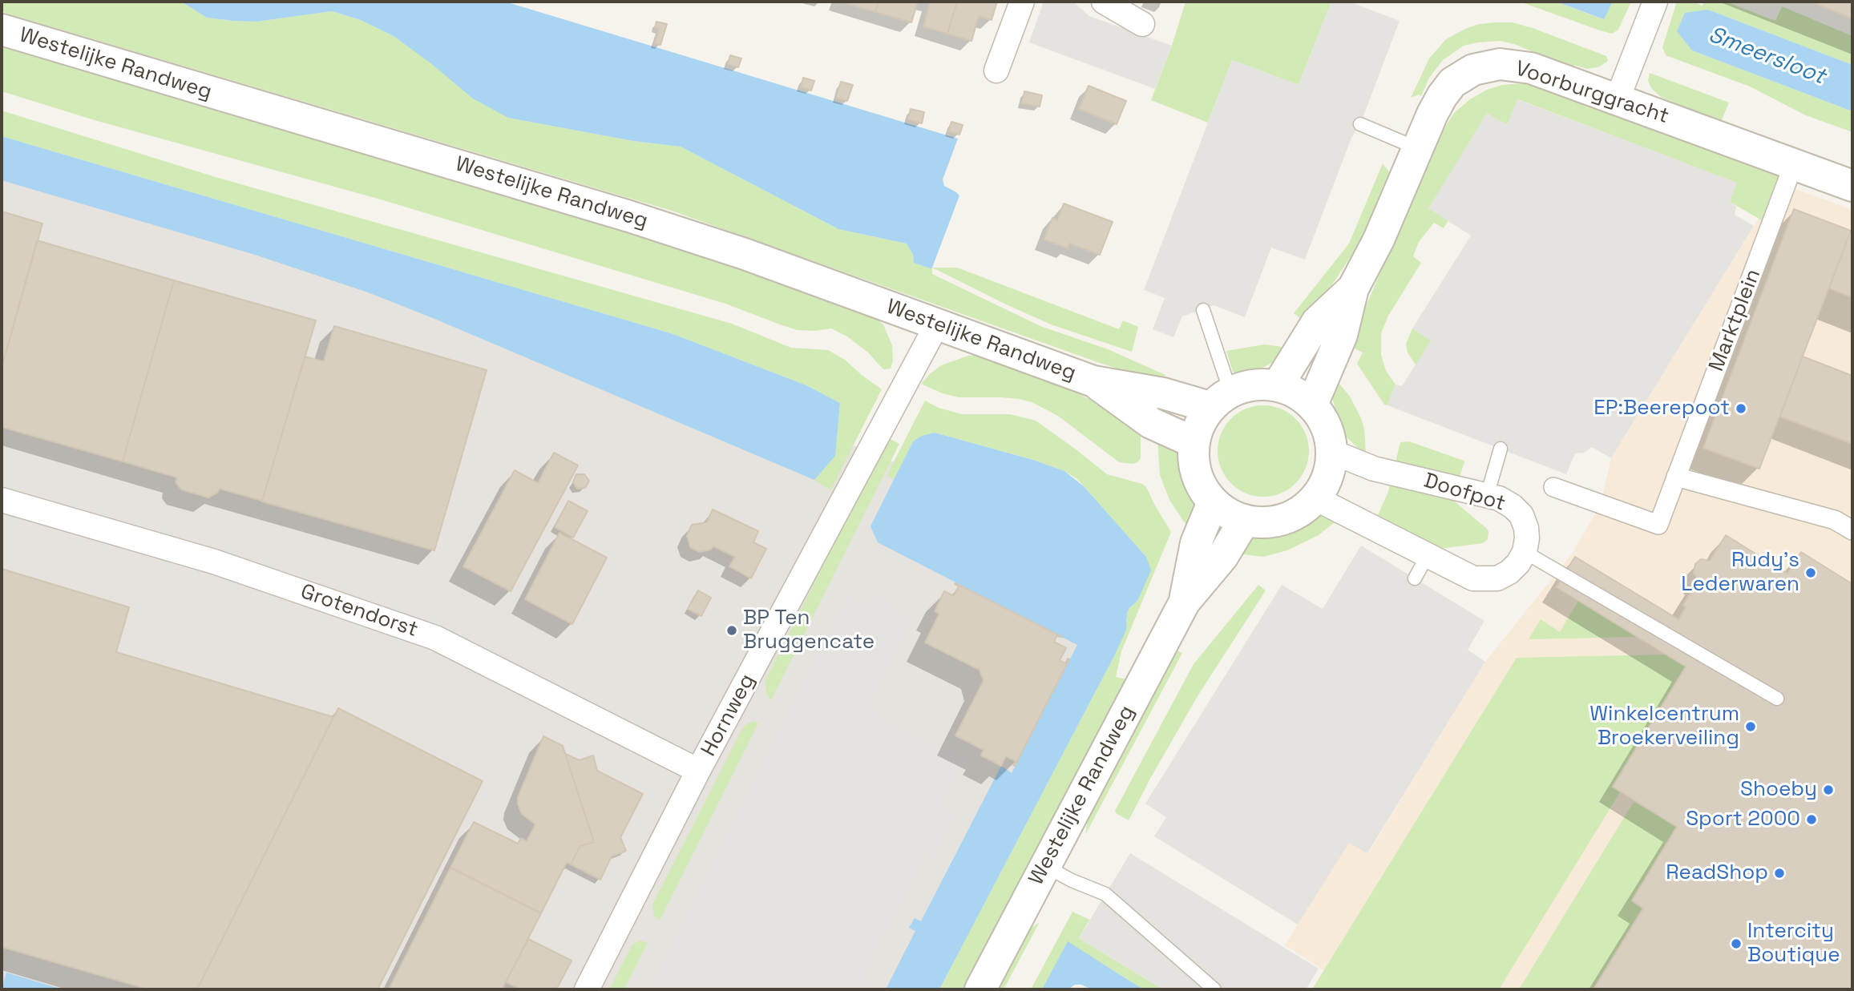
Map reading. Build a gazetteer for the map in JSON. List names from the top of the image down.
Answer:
{
  "streets": {
    "street": [
      "Westelijke Randweg",
      "Voorburggracht",
      "Marktplein",
      "Doofpot",
      "Grotendorst",
      "Hornweg"
    ]
  },
  "crossings": [
    ["Westelijke Randweg", "Voorburggracht"],
    ["Westelijke Randweg", "Doofpot"],
    ["Westelijke Randweg", "Hornweg"],
    ["Voorburggracht", "Marktplein"],
    ["Voorburggracht", "Doofpot"],
    ["Grotendorst", "Hornweg"]
  ],
  "water": ["Smeersloot"],
  "places": [
    "EP:Beerepoot",
    "Rudy's Lederwaren",
    "BP Ten Bruggencate",
    "Winkelcentrum Broekerveiling",
    "Shoeby",
    "Sport 2000",
    "ReadShop",
    "Intercity Boutique"
  ]
}
